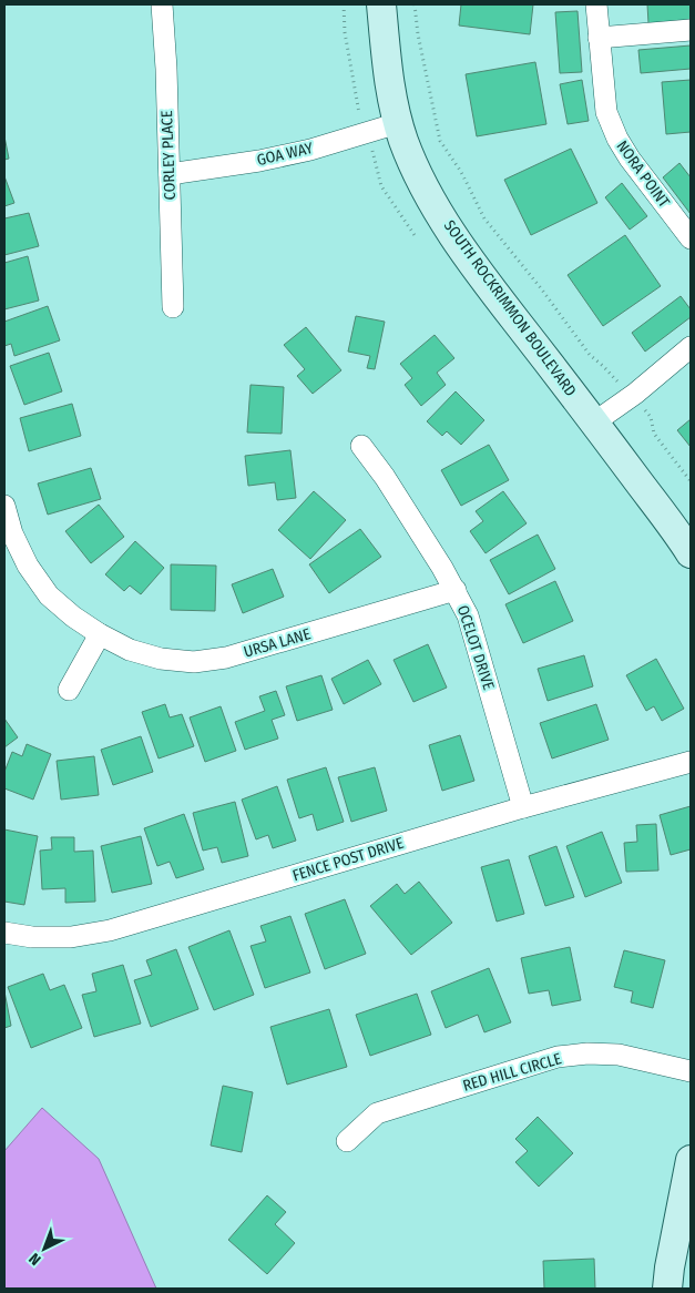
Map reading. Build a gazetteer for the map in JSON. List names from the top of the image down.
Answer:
{
  "streets": {
    "main road": ["SOUTH ROCKRIMMON BOULEVARD"],
    "street": [
      "GOA WAY",
      "CORLEY PLACE",
      "NORA POINT",
      "URSA LANE",
      "OCELOT DRIVE",
      "FENCE POST DRIVE",
      "RED HILL CIRCLE"
    ]
  },
  "crossings": [
    ["GOA WAY", "CORLEY PLACE"],
    ["GOA WAY", "SOUTH ROCKRIMMON BOULEVARD"],
    ["URSA LANE", "OCELOT DRIVE"],
    ["OCELOT DRIVE", "FENCE POST DRIVE"]
  ],
  "north": "bottom left"
}
